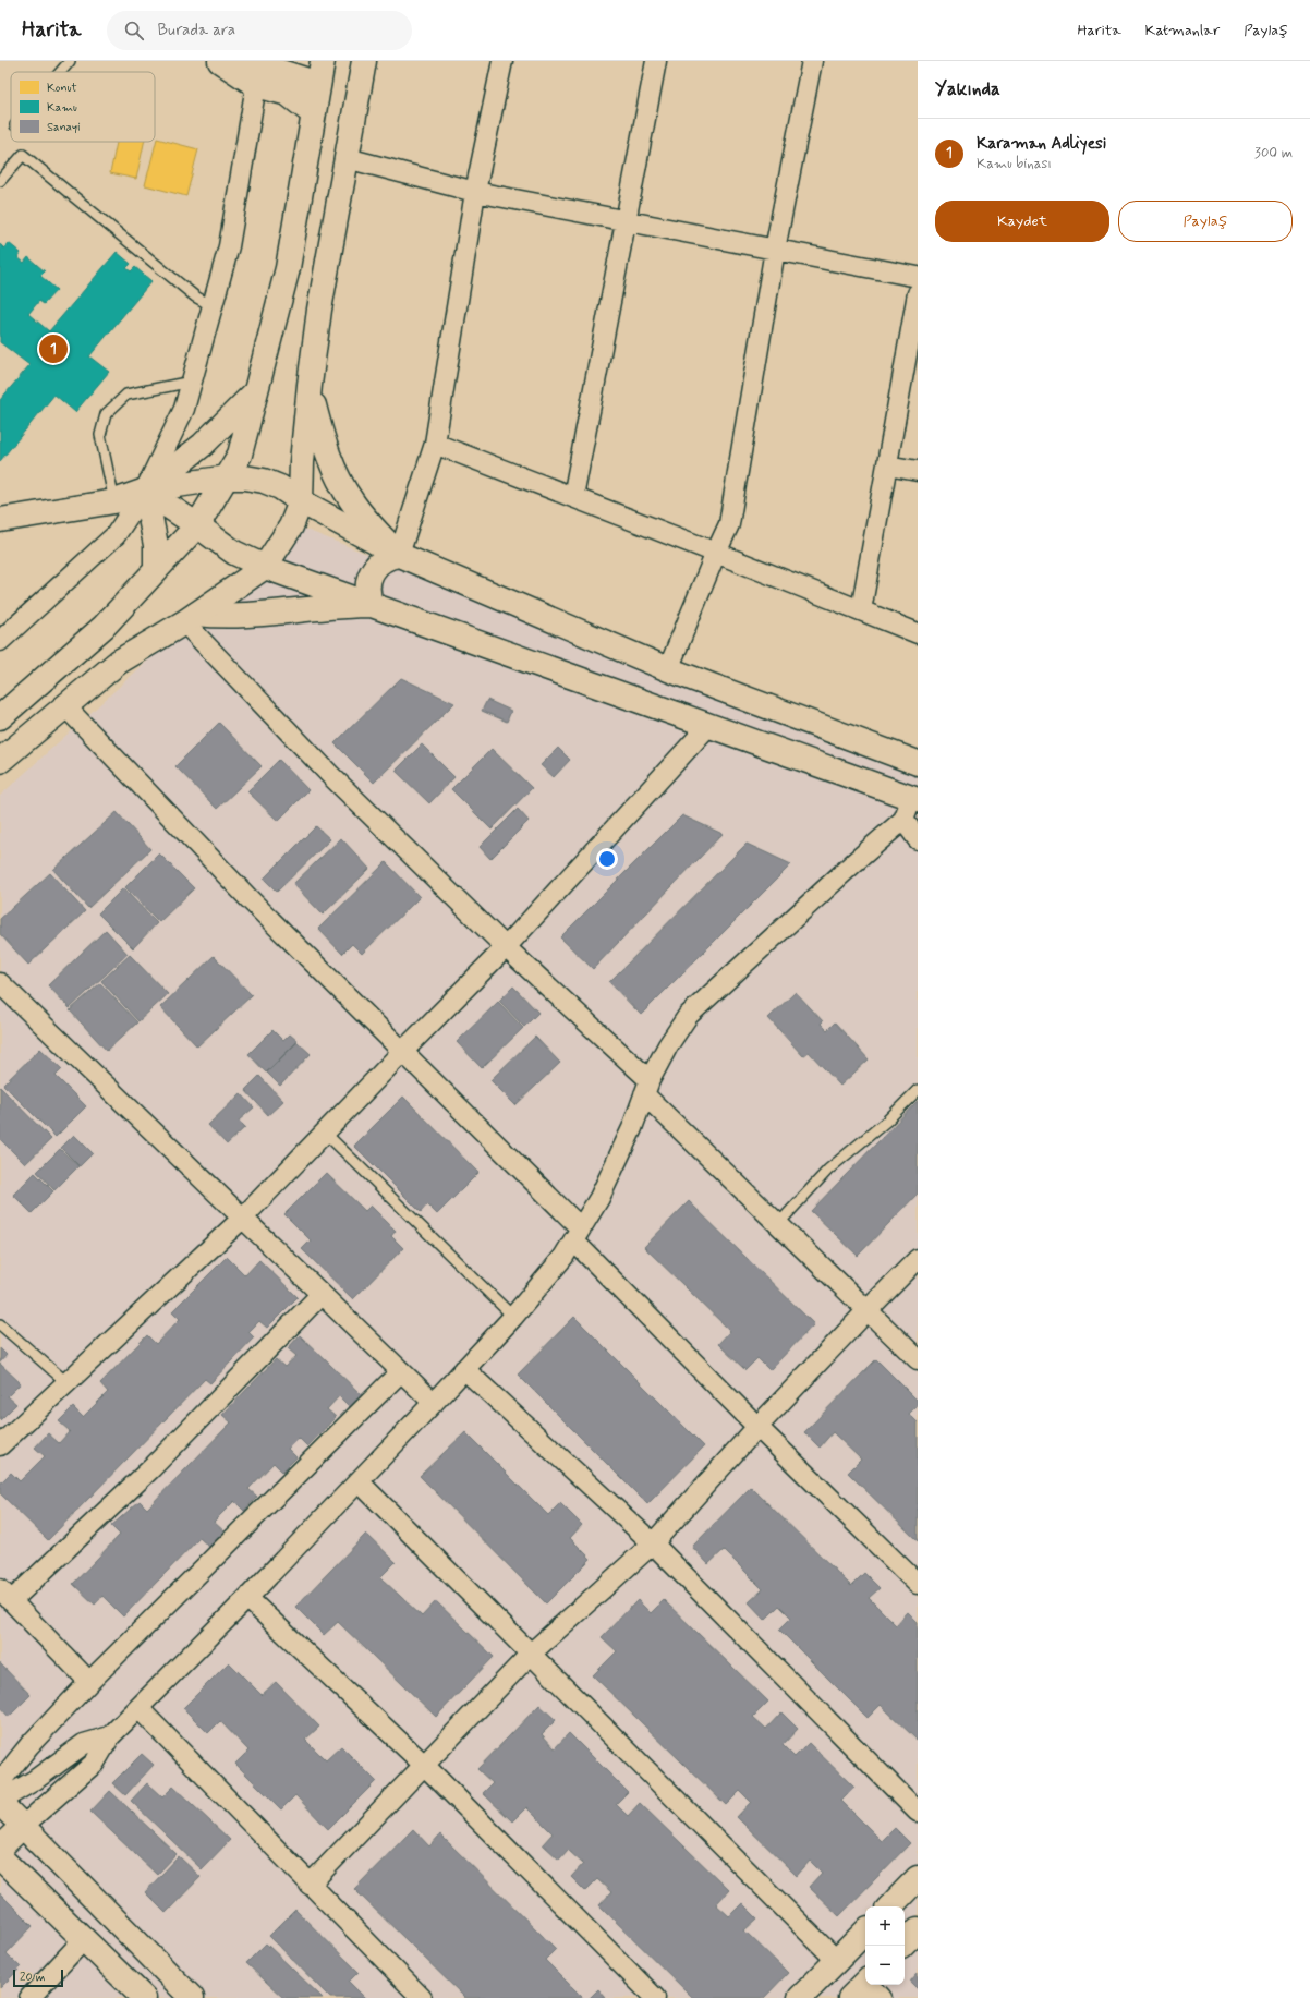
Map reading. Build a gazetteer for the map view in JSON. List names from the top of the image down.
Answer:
{
  "legend": ["Konut", "Kamu", "Sanayi"],
  "scale_bar": "20 m",
  "page": {
    "header": "Harita",
    "search": "Burada ara",
    "nav": ["Harita", "Katmanlar", "Paylaş"],
    "heading": "Yakında",
    "list": [
      {
        "mark": "1",
        "name": "Karaman Adliyesi",
        "note": "Kamu binası",
        "value": "300 m"
      }
    ],
    "buttons": ["Kaydet", "Paylaş"],
    "pins": "1",
    "map_buttons": ["+", "−"],
    "scale": "20 m"
  }
}
